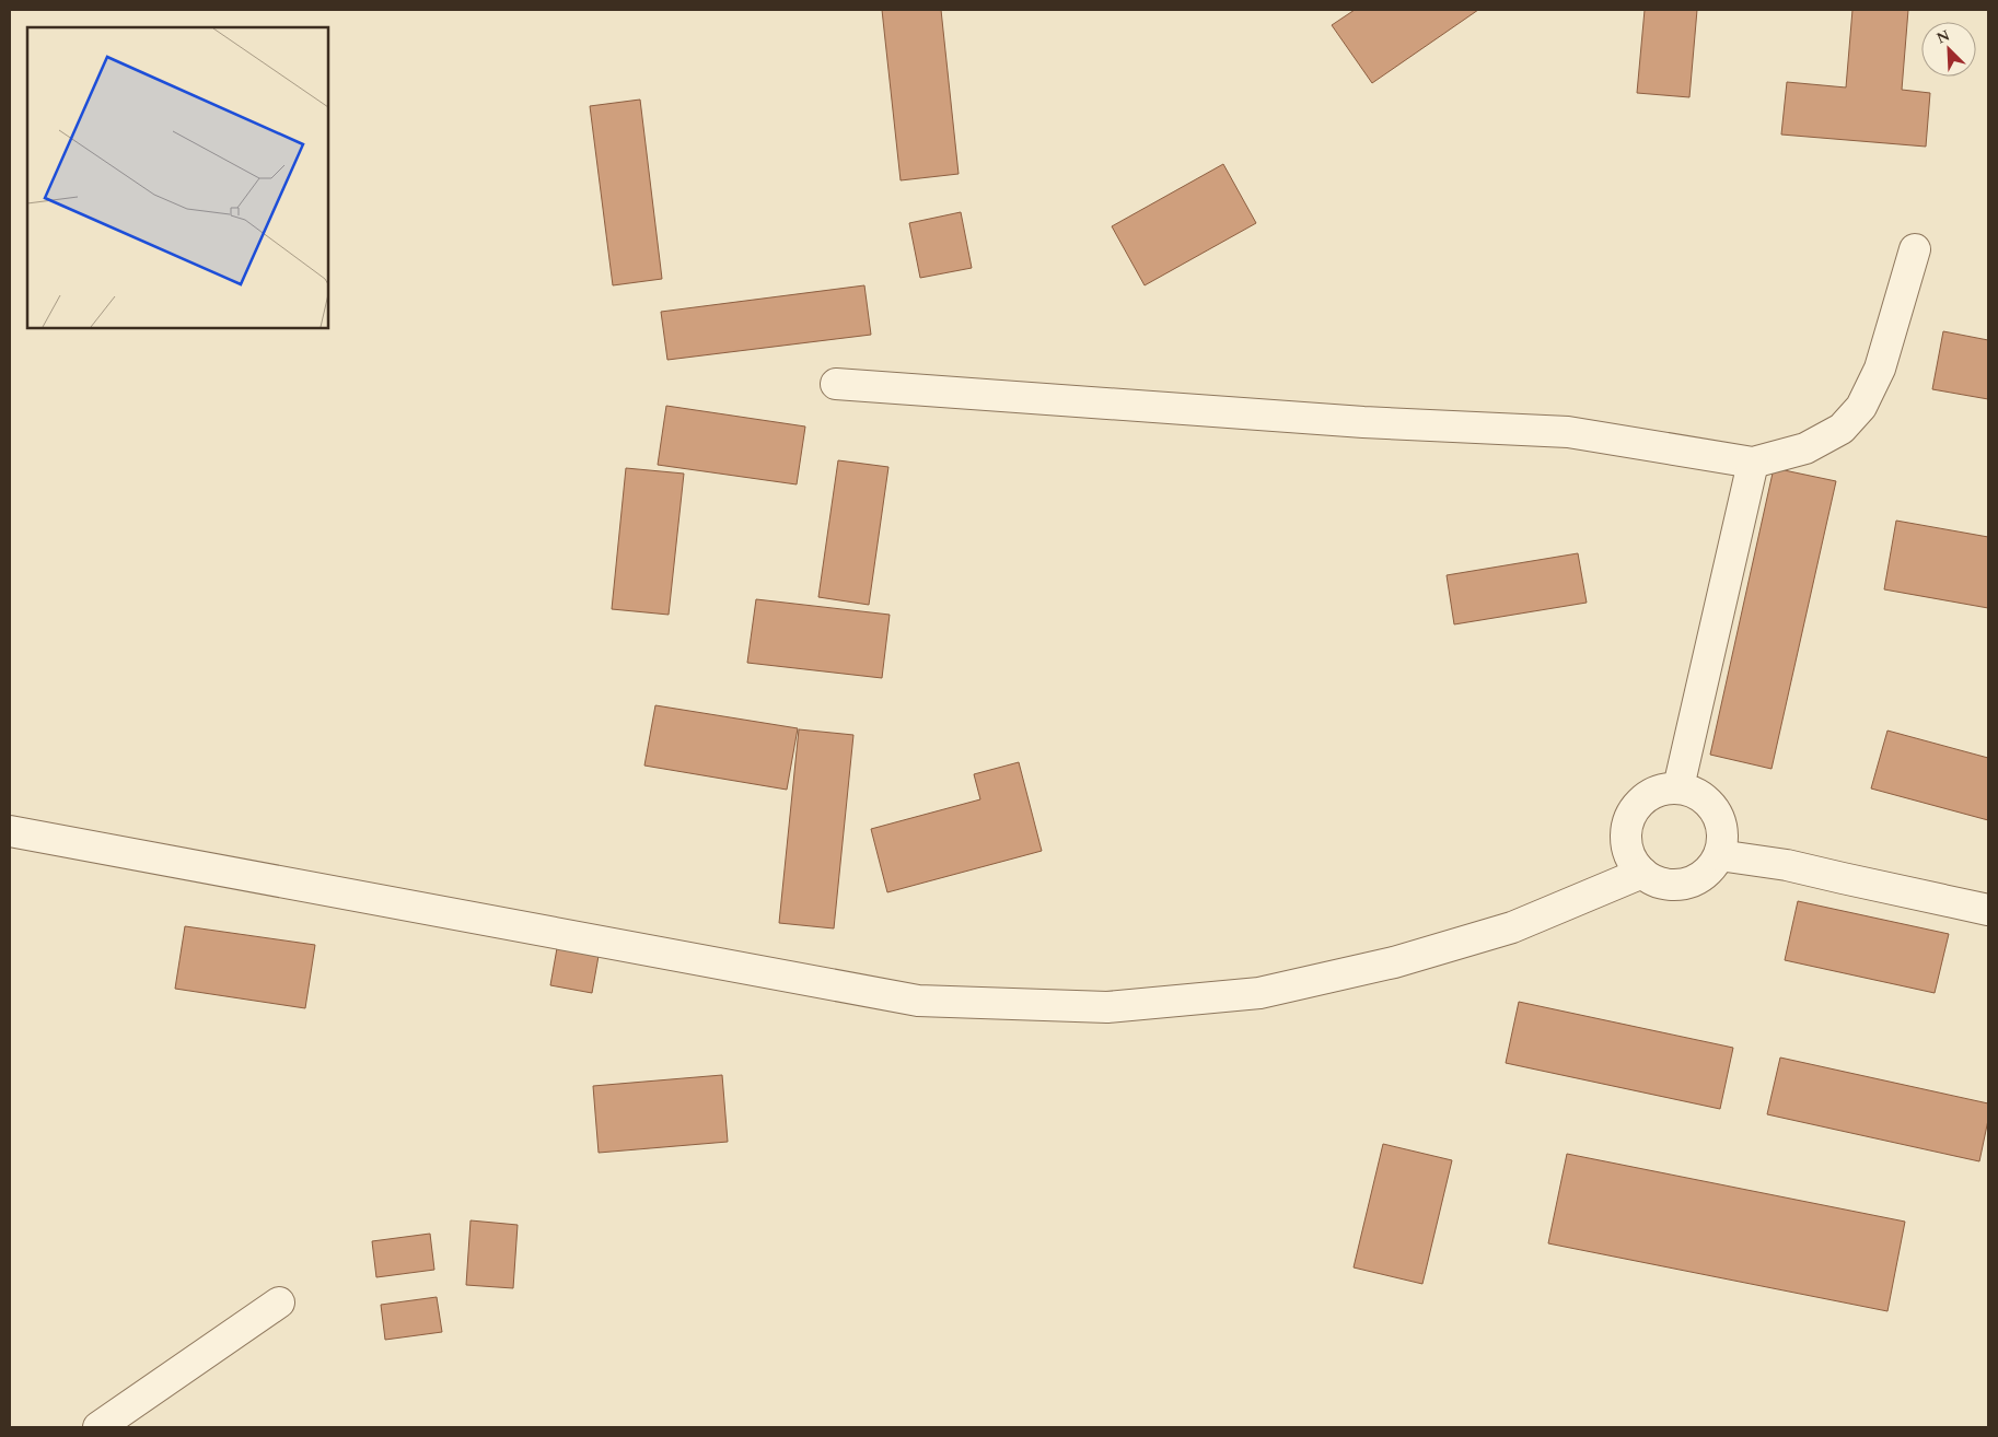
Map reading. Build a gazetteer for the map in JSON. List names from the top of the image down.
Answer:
{
  "north": "top left"
}
